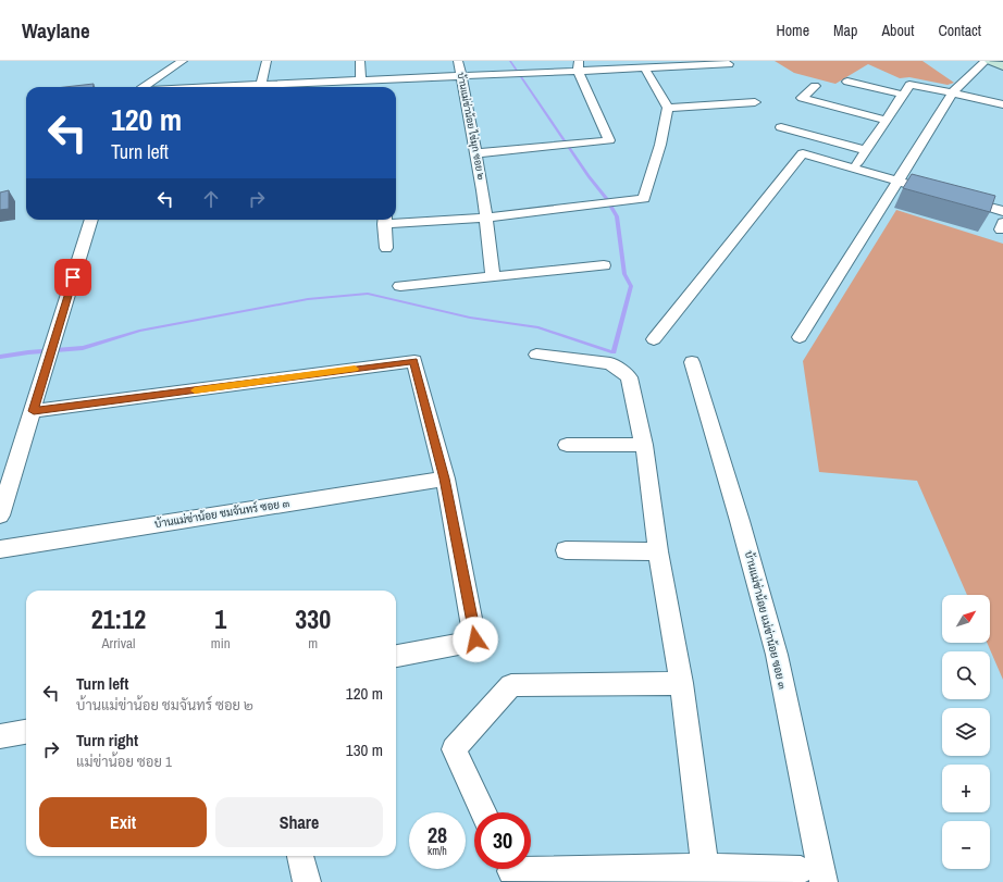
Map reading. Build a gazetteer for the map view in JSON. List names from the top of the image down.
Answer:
{
  "streets": {
    "street": ["บ้านแม่ข่าน้อย ไข่มุก ซอย ๒", "บ้านแม่ข่าน้อย ชมจันทร์ ซอย ๓", "บ้านแม่ข่าน้อย แม่ข่าน้อย ซอย ๓"]
  },
  "north": "top right",
  "page": {
    "header": "Waylane",
    "nav": [
      "Home",
      "Map",
      "About",
      "Contact"
    ],
    "turn": ["120 m", "Turn left"],
    "eta": [
      "21:12",
      "Arrival",
      "1",
      "min",
      "330",
      "m"
    ],
    "map_buttons": ["+", "−"],
    "list": [
      {
        "name": "Turn left",
        "note": "บ้านแม่ข่าน้อย ชมจันทร์ ซอย ๒",
        "value": "120 m"
      },
      {
        "name": "Turn right",
        "note": "แม่ข่าน้อย ซอย 1",
        "value": "130 m"
      }
    ],
    "buttons": ["Exit", "Share"],
    "speed": "28 km/h",
    "limit": "30"
  }
}
